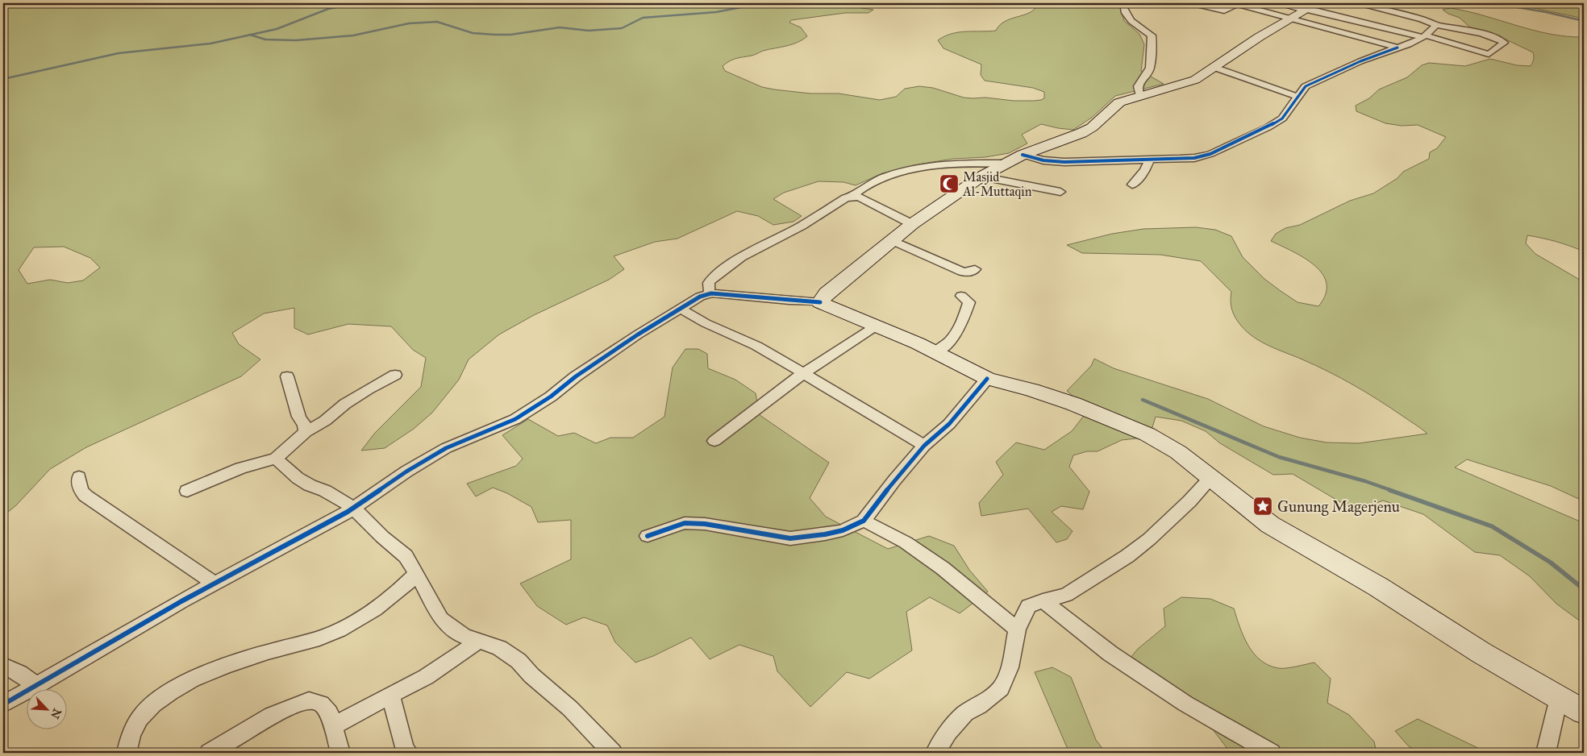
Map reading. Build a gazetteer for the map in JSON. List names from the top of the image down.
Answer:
{
  "places": {
    "mosque": ["Masjid Al-Muttaqin"],
    "place": ["Gunung Magerjenu"]
  },
  "north": "bottom right"
}
